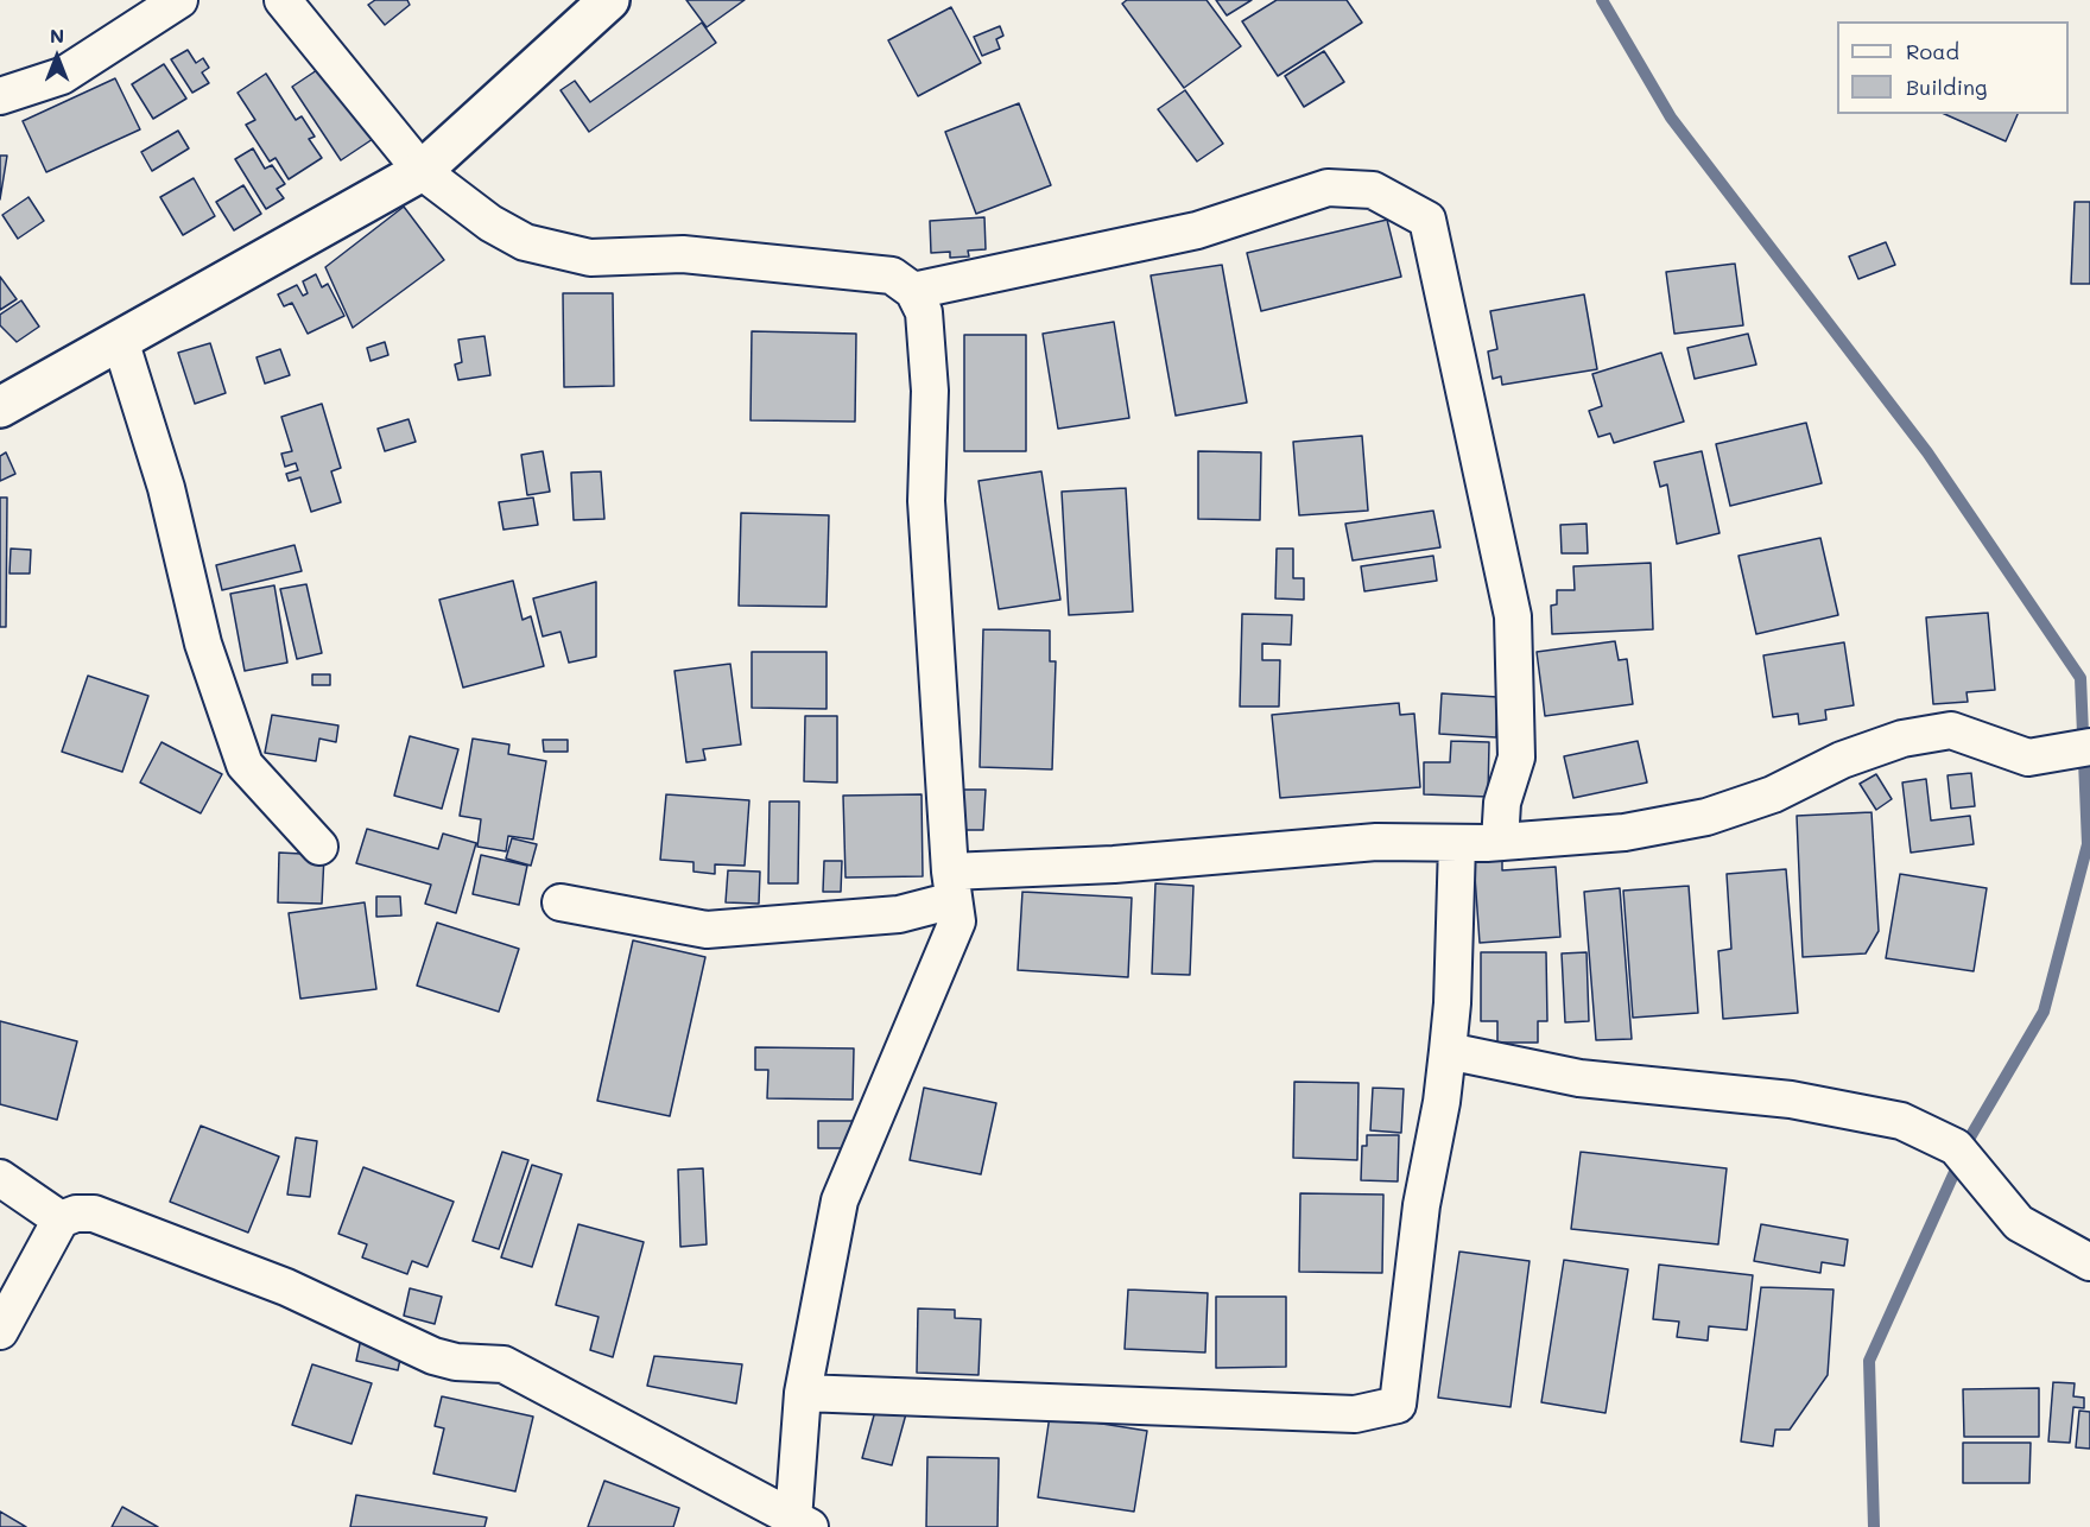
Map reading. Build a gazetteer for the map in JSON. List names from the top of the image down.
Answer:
{
  "legend": ["Road", "Building"],
  "north": "top"
}
